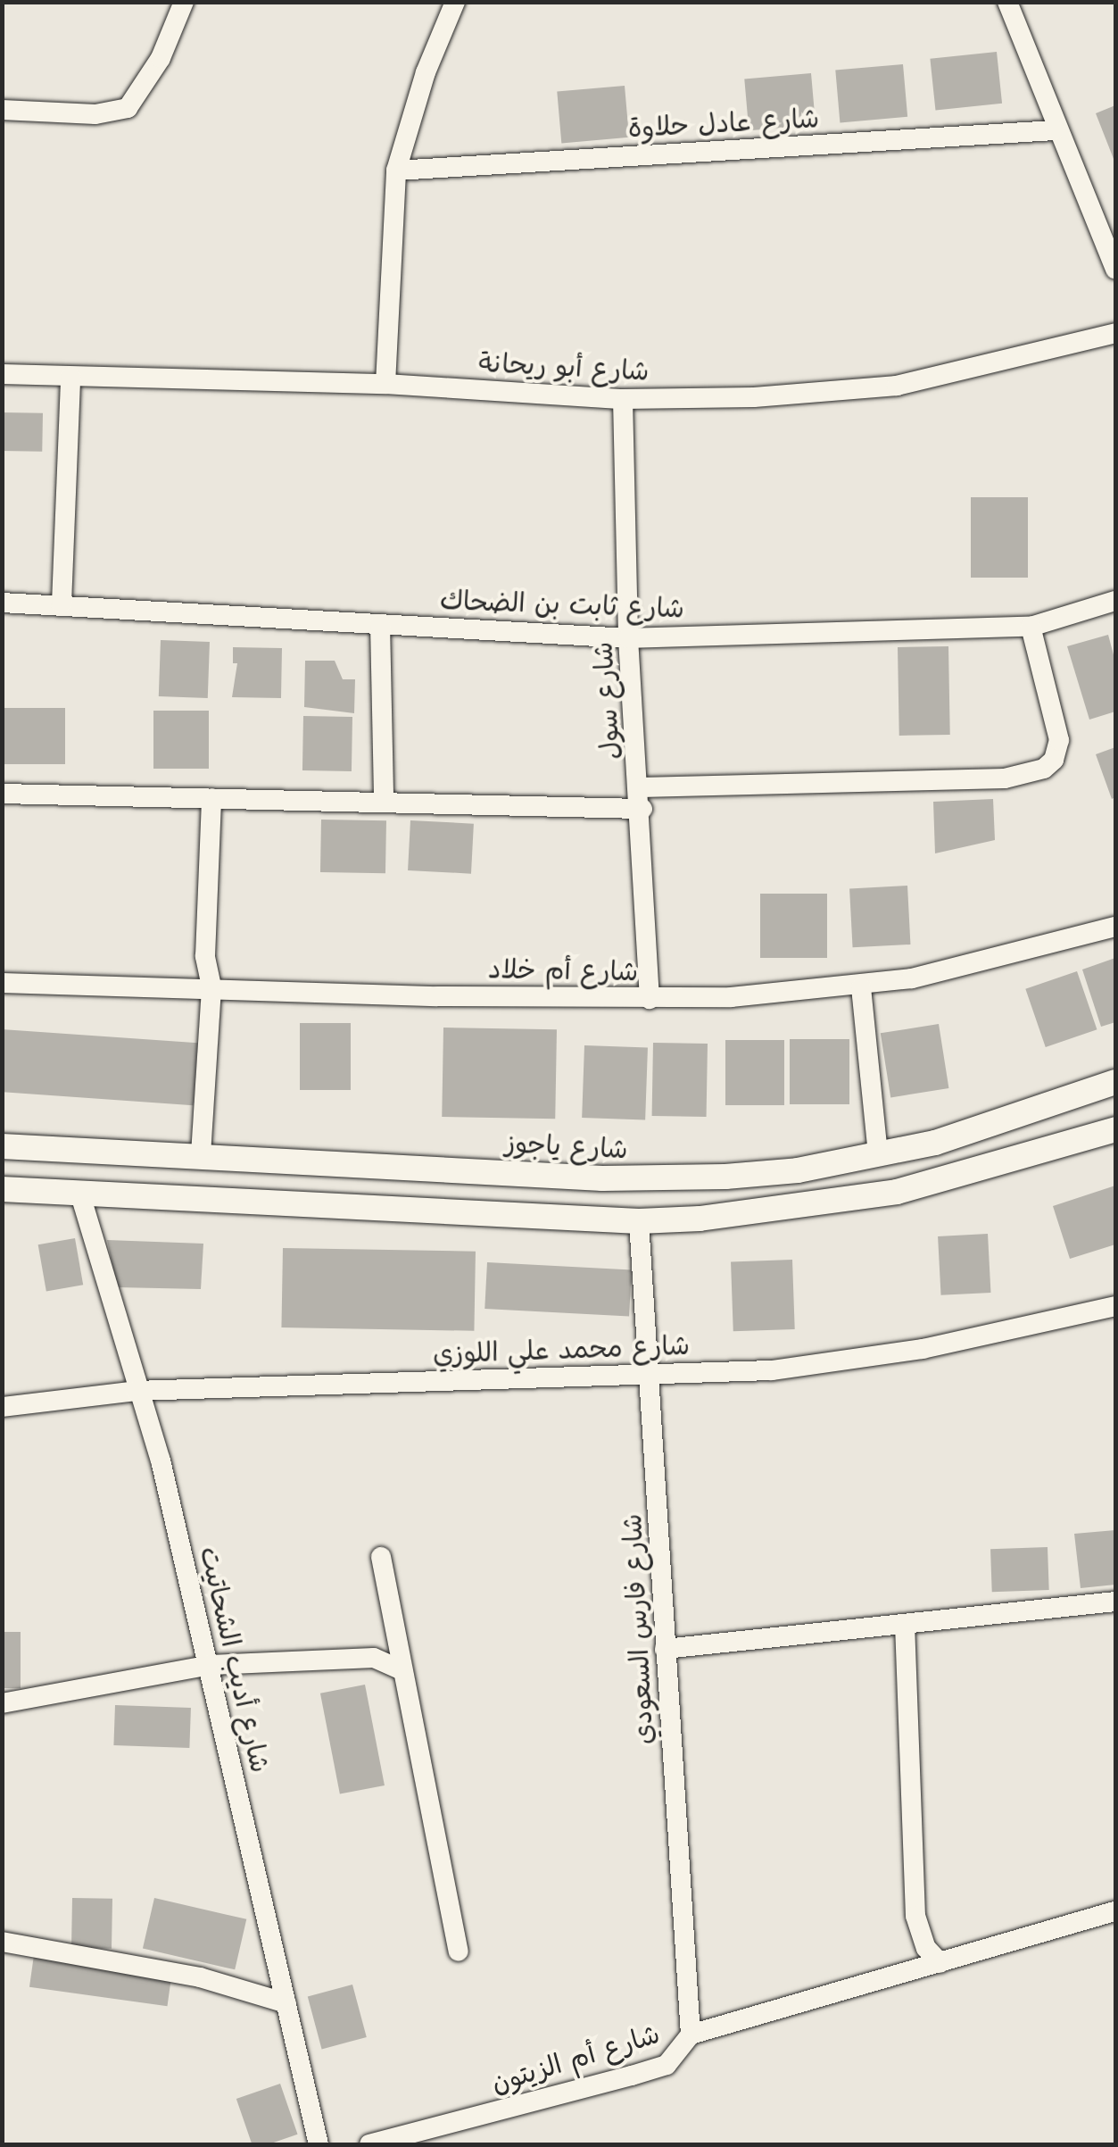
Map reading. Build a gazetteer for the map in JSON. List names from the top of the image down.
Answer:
{
  "streets": {
    "main road": ["شارع ياجوز"],
    "street": [
      "شارع عادل حلاوة",
      "شارع أبو ريحانة",
      "شارع ثابت بن الضحاك",
      "شارع سول",
      "شارع أم خلاد",
      "شارع محمد علي اللوزي",
      "شارع فارس السعودي",
      "شارع أديب الشحاتيت",
      "شارع أم الزيتون"
    ]
  },
  "crossings": [
    ["شارع أبو ريحانة", "شارع سول"],
    ["شارع ثابت بن الضحاك", "شارع سول"],
    ["شارع سول", "شارع أم خلاد"],
    ["شارع محمد علي اللوزي", "شارع فارس السعودي"],
    ["شارع محمد علي اللوزي", "شارع أديب الشحاتيت"],
    ["شارع فارس السعودي", "شارع أم الزيتون"]
  ]
}
